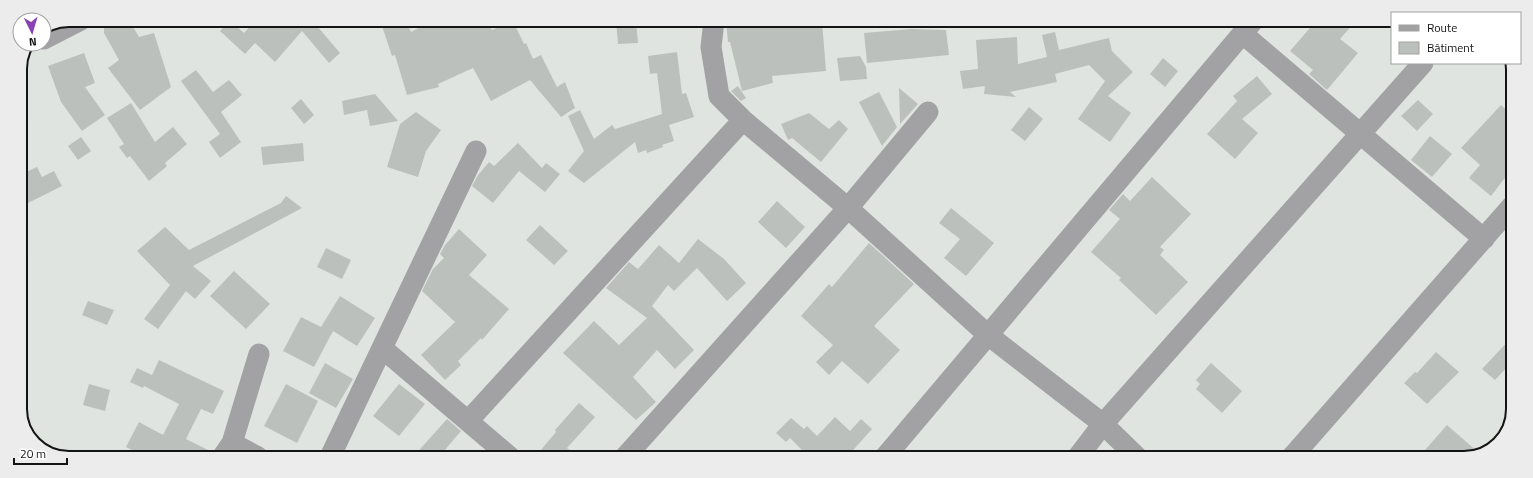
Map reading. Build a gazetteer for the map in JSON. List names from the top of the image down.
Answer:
{
  "legend": ["Route", "Bâtiment"],
  "scale_bar": "20 m",
  "north": "bottom"
}
